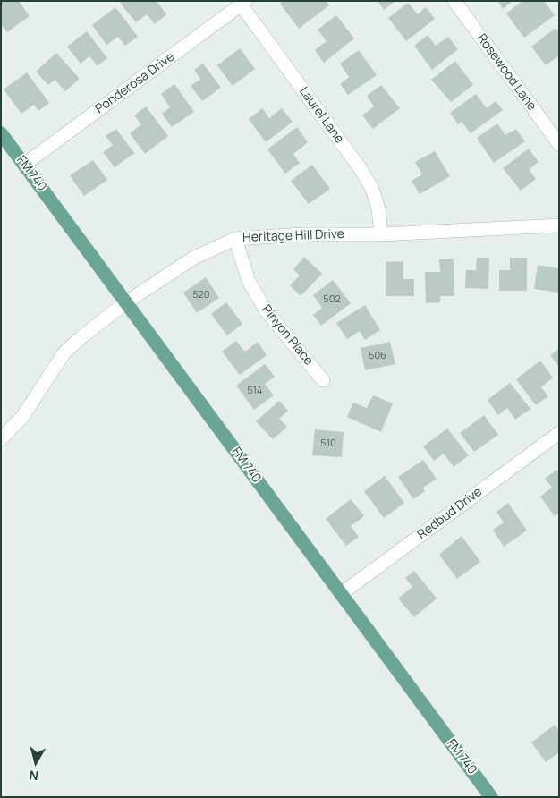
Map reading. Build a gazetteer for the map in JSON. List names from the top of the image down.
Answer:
{
  "streets": {
    "main road": ["FM 740"],
    "street": [
      "Rosewood Lane",
      "Ponderosa Drive",
      "Laurel Lane",
      "Heritage Hill Drive",
      "Pinyon Place",
      "Redbud Drive"
    ]
  },
  "crossings": [
    ["Ponderosa Drive", "Laurel Lane"],
    ["Ponderosa Drive", "FM 740"],
    ["Laurel Lane", "Heritage Hill Drive"],
    ["FM 740", "Heritage Hill Drive"],
    ["FM 740", "Redbud Drive"],
    ["Heritage Hill Drive", "Pinyon Place"]
  ],
  "house_numbers": [
    "520",
    "502",
    "506",
    "514",
    "510"
  ],
  "north": "bottom"
}
